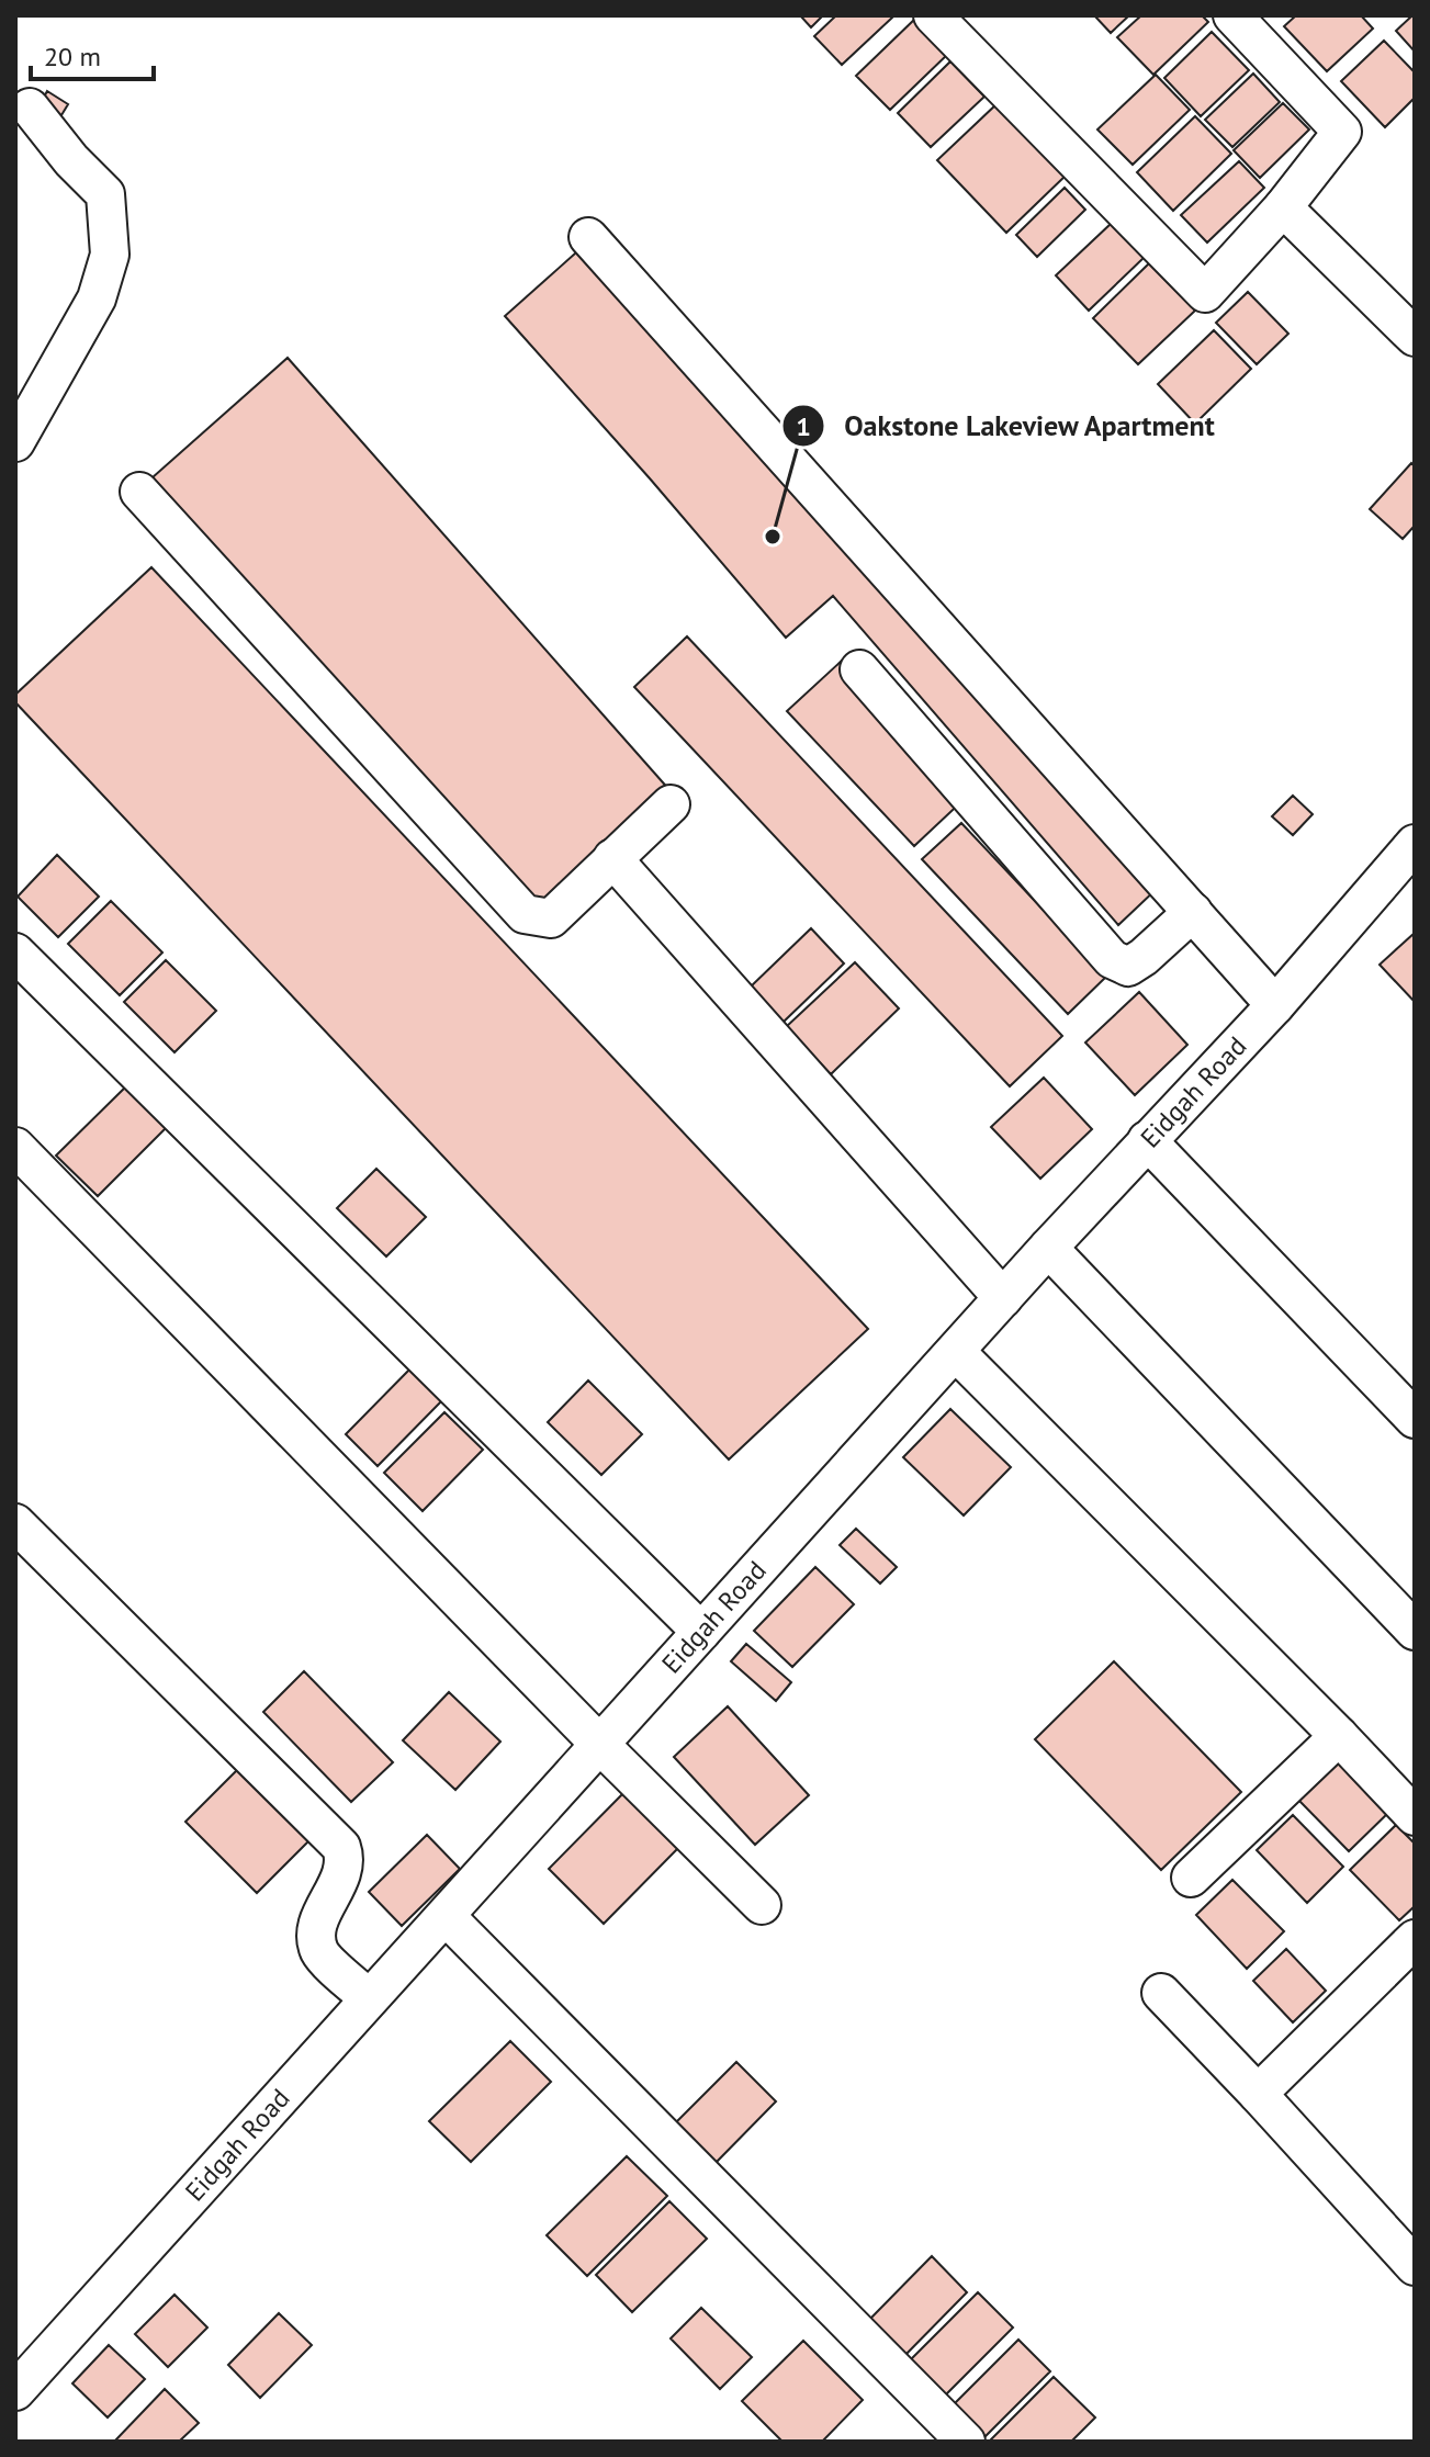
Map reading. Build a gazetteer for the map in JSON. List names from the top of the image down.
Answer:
{
  "streets": {
    "street": ["Eidgah Road"]
  },
  "places": ["Oakstone Lakeview Apartment"],
  "scale_bar": "20 m"
}
